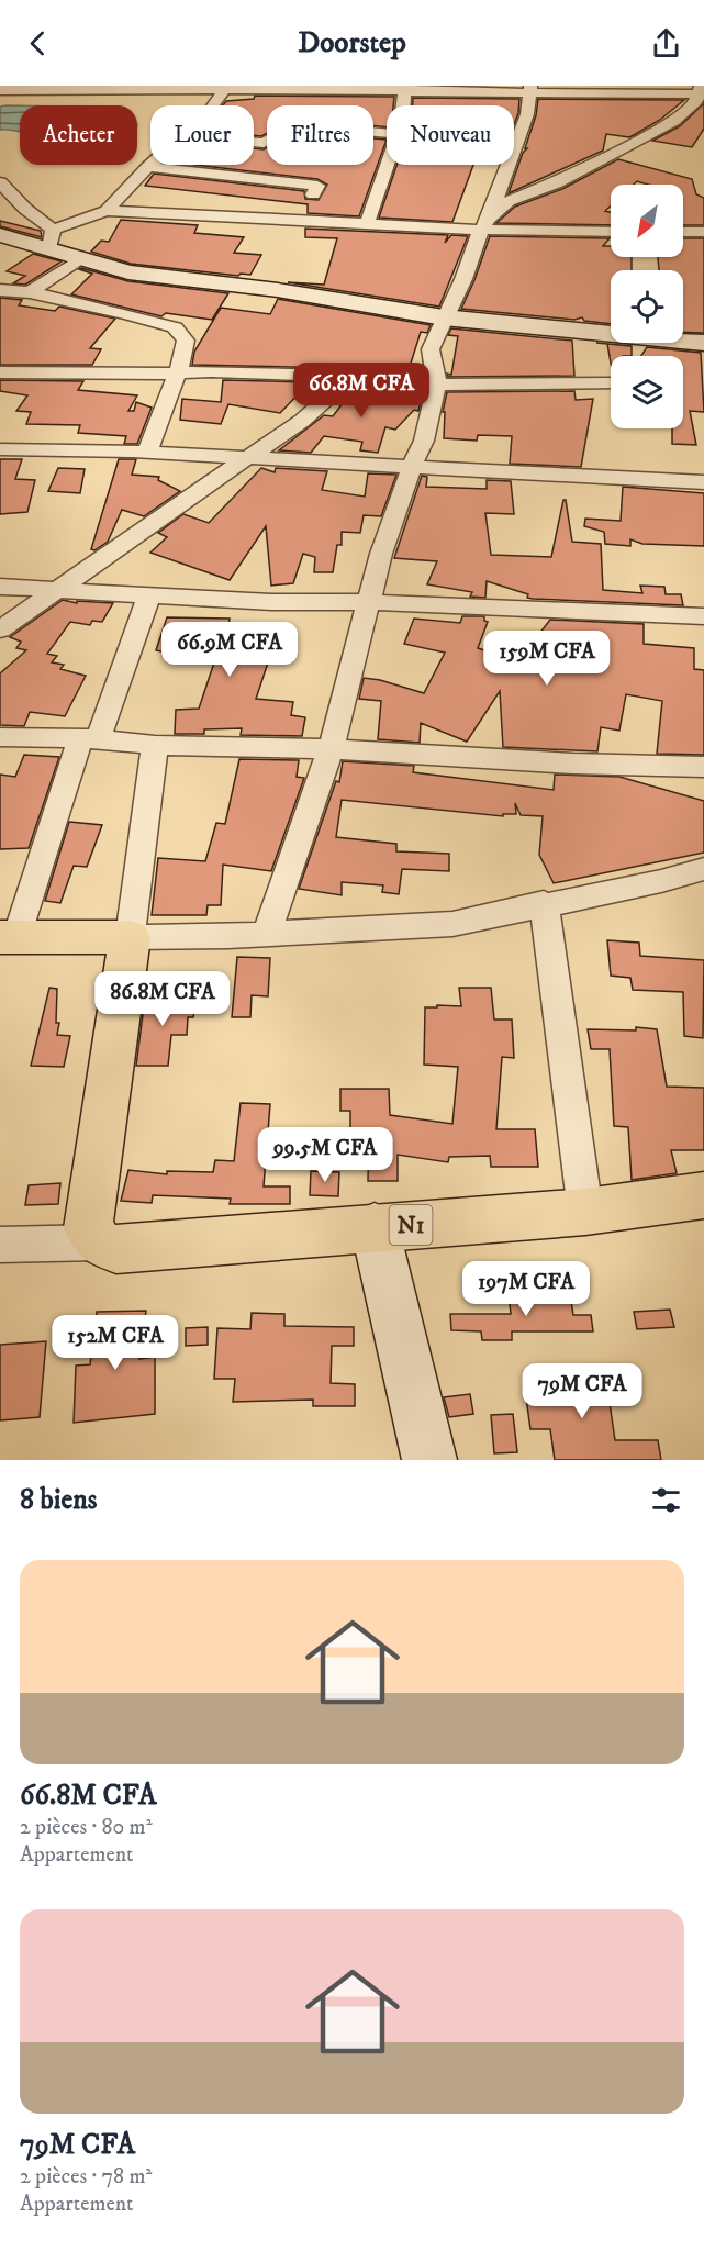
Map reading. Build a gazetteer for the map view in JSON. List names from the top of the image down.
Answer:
{
  "streets": {
    "highway": ["N1"]
  },
  "north": "bottom left",
  "page": {
    "header": "Doorstep",
    "chip": [
      "Acheter",
      "Louer",
      "Filtres",
      "Nouveau"
    ],
    "price": [
      "66.8M CFA",
      "66.9M CFA",
      "159M CFA",
      "86.8M CFA",
      "99.5M CFA",
      "197M CFA",
      "152M CFA",
      "79M CFA"
    ],
    "heading": "8 biens",
    "list": [
      {
        "name": "66.8M CFA",
        "note": "2 pièces · 80 m² · Appartement"
      },
      {
        "name": "79M CFA",
        "note": "2 pièces · 78 m² · Appartement"
      }
    ]
  }
}
